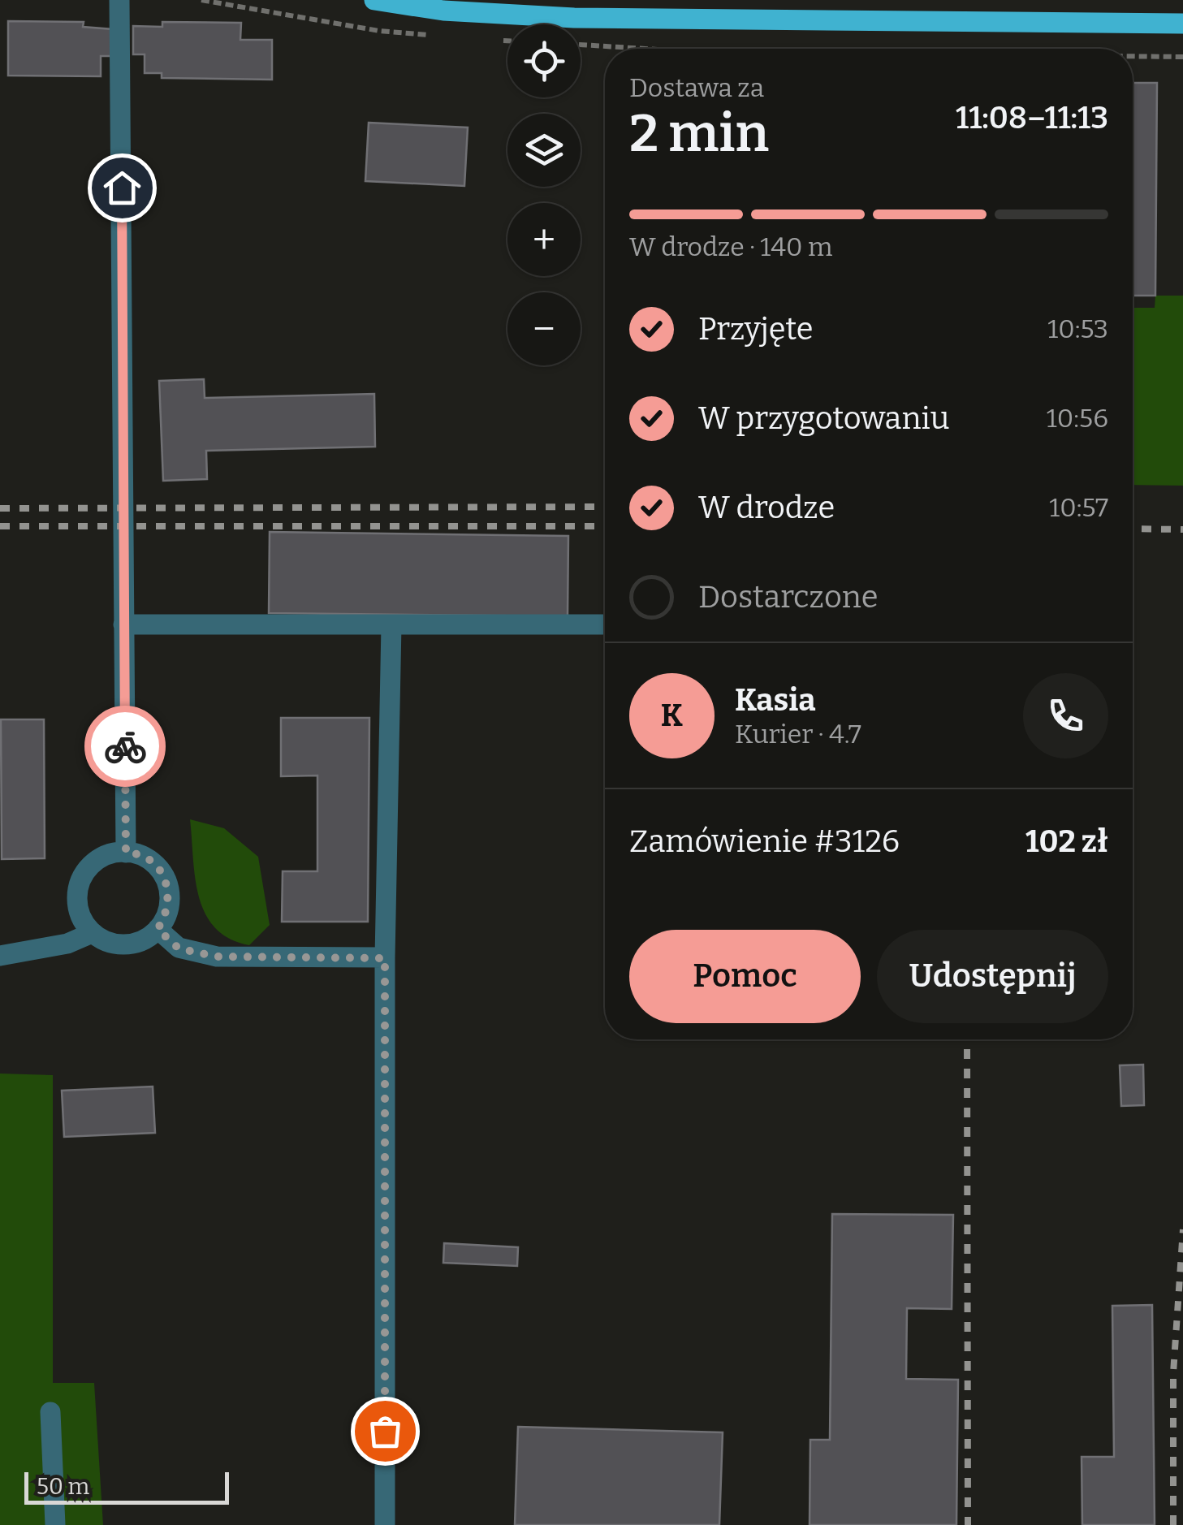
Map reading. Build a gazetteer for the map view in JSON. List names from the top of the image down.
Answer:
{
  "scale_bar": "50 m",
  "page": {
    "map_buttons": ["+", "−"],
    "heading": ["2 min", "Dostawa za", "11:08–11:13"],
    "panel": [
      "Kasia",
      "Kurier · 4.7",
      "Zamówienie #3126",
      "102 zł"
    ],
    "bar": "W drodze · 140 m",
    "list": [
      ["Przyjęte", "10:53"],
      ["W przygotowaniu", "10:56"],
      ["W drodze", "10:57"],
      "Dostarczone"
    ],
    "round": "K",
    "buttons": ["Pomoc", "Udostępnij"],
    "scale": "50 m"
  }
}
